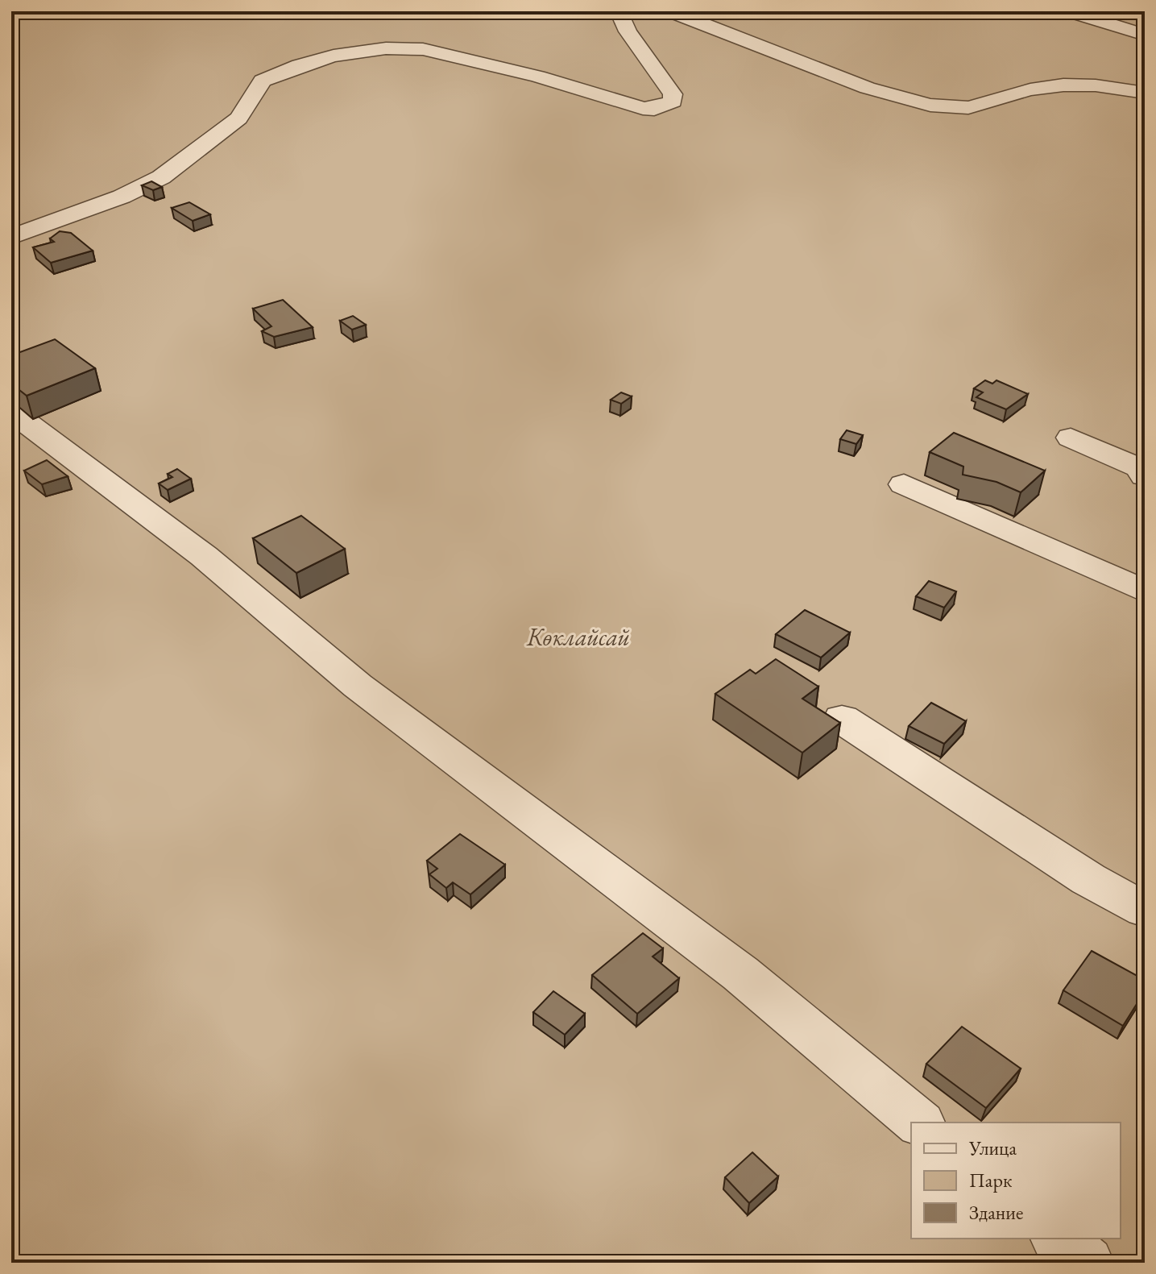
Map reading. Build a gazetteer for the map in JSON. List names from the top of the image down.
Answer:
{
  "parks": ["Көклайсай"],
  "legend": ["Улица", "Парк", "Здание"]
}
